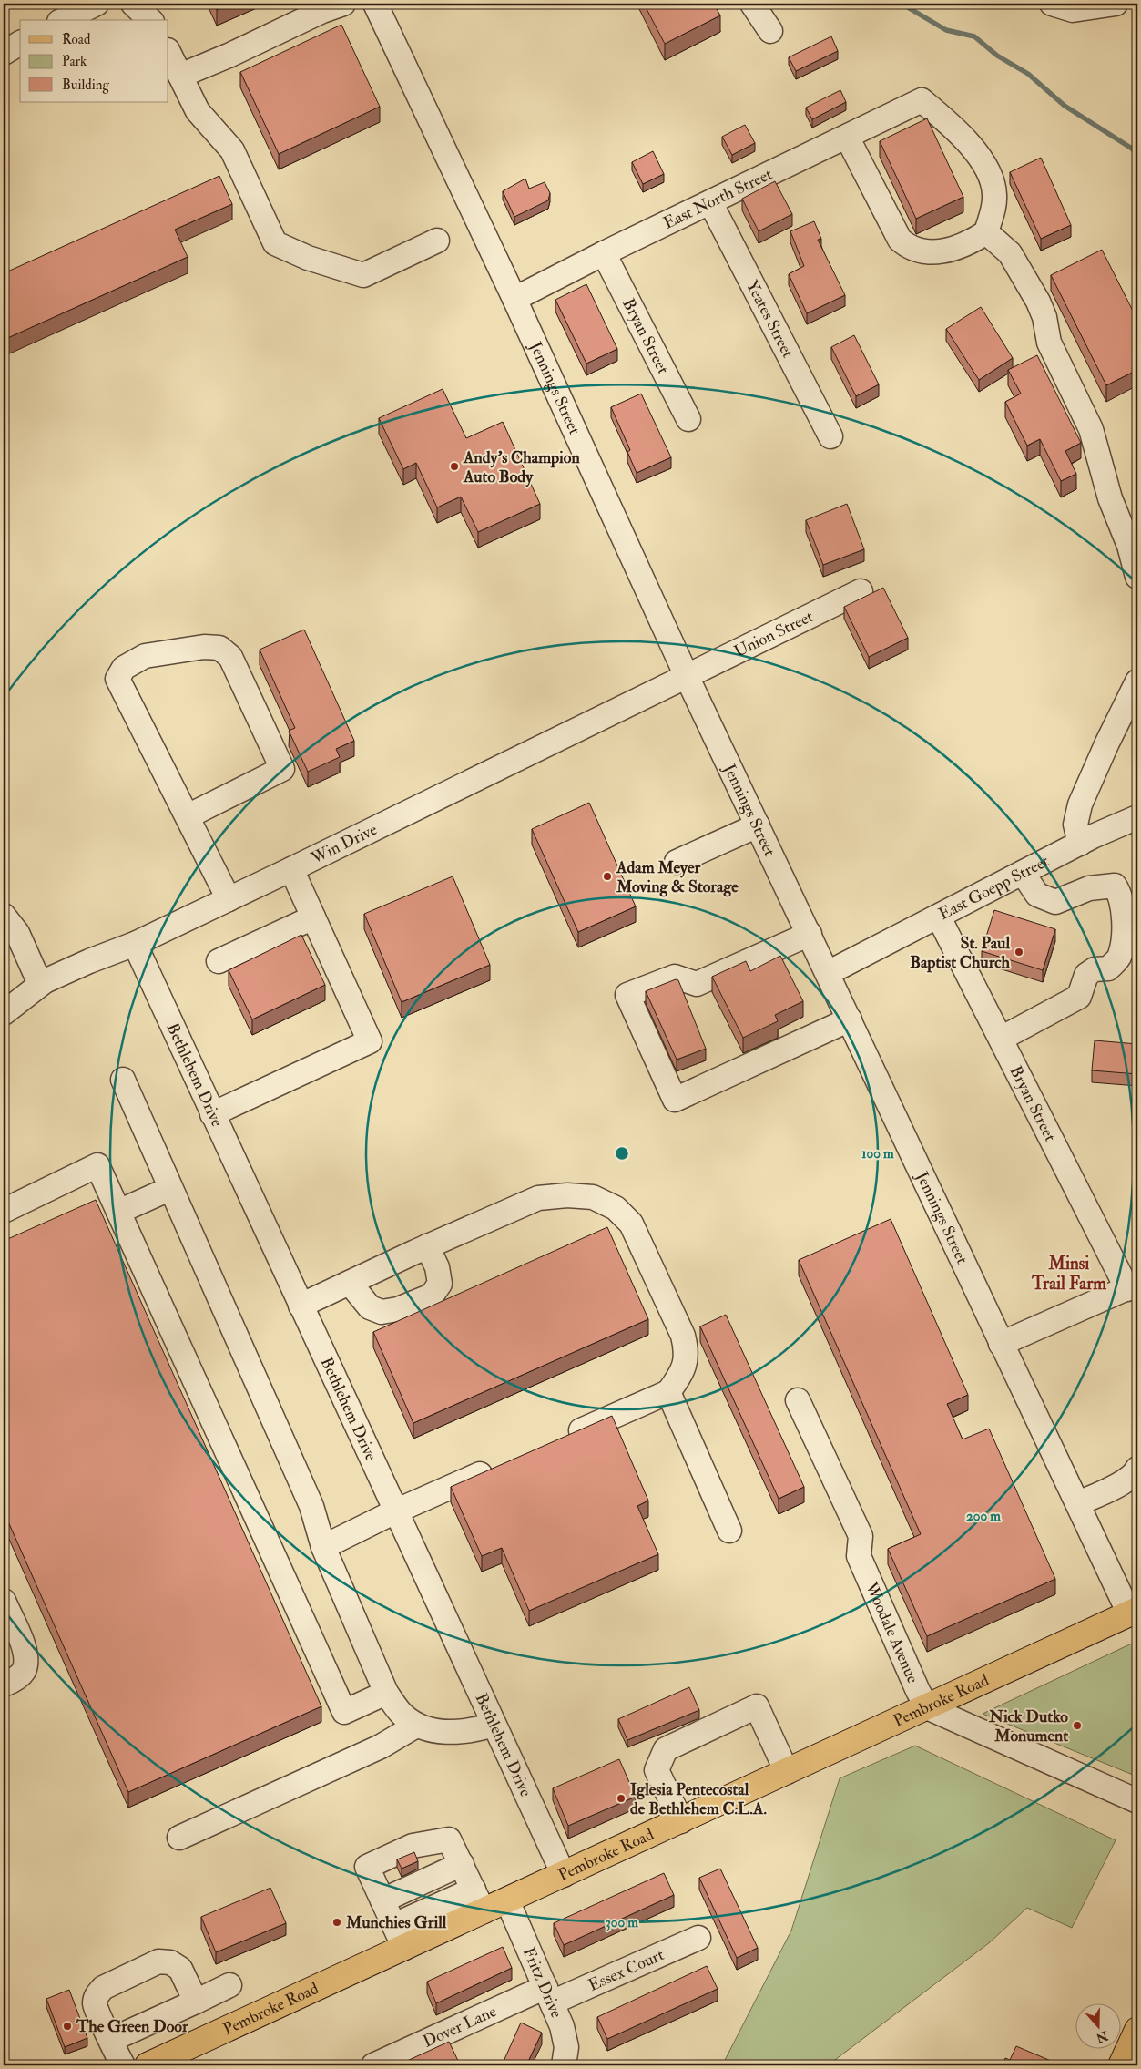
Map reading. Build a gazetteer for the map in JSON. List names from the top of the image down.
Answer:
{
  "streets": {
    "main road": ["Pembroke Road"],
    "street": [
      "East North Street",
      "Yeates Street",
      "Bryan Street",
      "Jennings Street",
      "Union Street",
      "Win Drive",
      "East Goepp Street",
      "Bethlehem Drive",
      "Woodale Avenue",
      "Essex Court",
      "Fritz Drive",
      "Dover Lane"
    ]
  },
  "crossings": [
    ["East North Street", "Yeates Street"],
    ["East North Street", "Bryan Street"],
    ["East North Street", "Jennings Street"],
    ["Bryan Street", "East Goepp Street"],
    ["Jennings Street", "Union Street"],
    ["Jennings Street", "Win Drive"],
    ["Jennings Street", "East Goepp Street"],
    ["Jennings Street", "Pembroke Road"],
    ["Union Street", "Win Drive"],
    ["Win Drive", "Bethlehem Drive"],
    ["Bethlehem Drive", "Pembroke Road"],
    ["Woodale Avenue", "Pembroke Road"],
    ["Pembroke Road", "Fritz Drive"],
    ["Essex Court", "Fritz Drive"],
    ["Essex Court", "Dover Lane"],
    ["Fritz Drive", "Dover Lane"]
  ],
  "districts": ["Minsi Trail Farm"],
  "places": [
    "Andy's Champion Auto Body",
    "Adam Meyer Moving & Storage",
    "St. Paul Baptist Church",
    "Nick Dutko Monument",
    "Iglesia Pentecostal de Bethlehem C.L.A.",
    "Munchies Grill",
    "The Green Door"
  ],
  "legend": ["Road", "Park", "Building"],
  "north": "bottom",
  "rings": ["100 m", "200 m", "300 m"]
}
